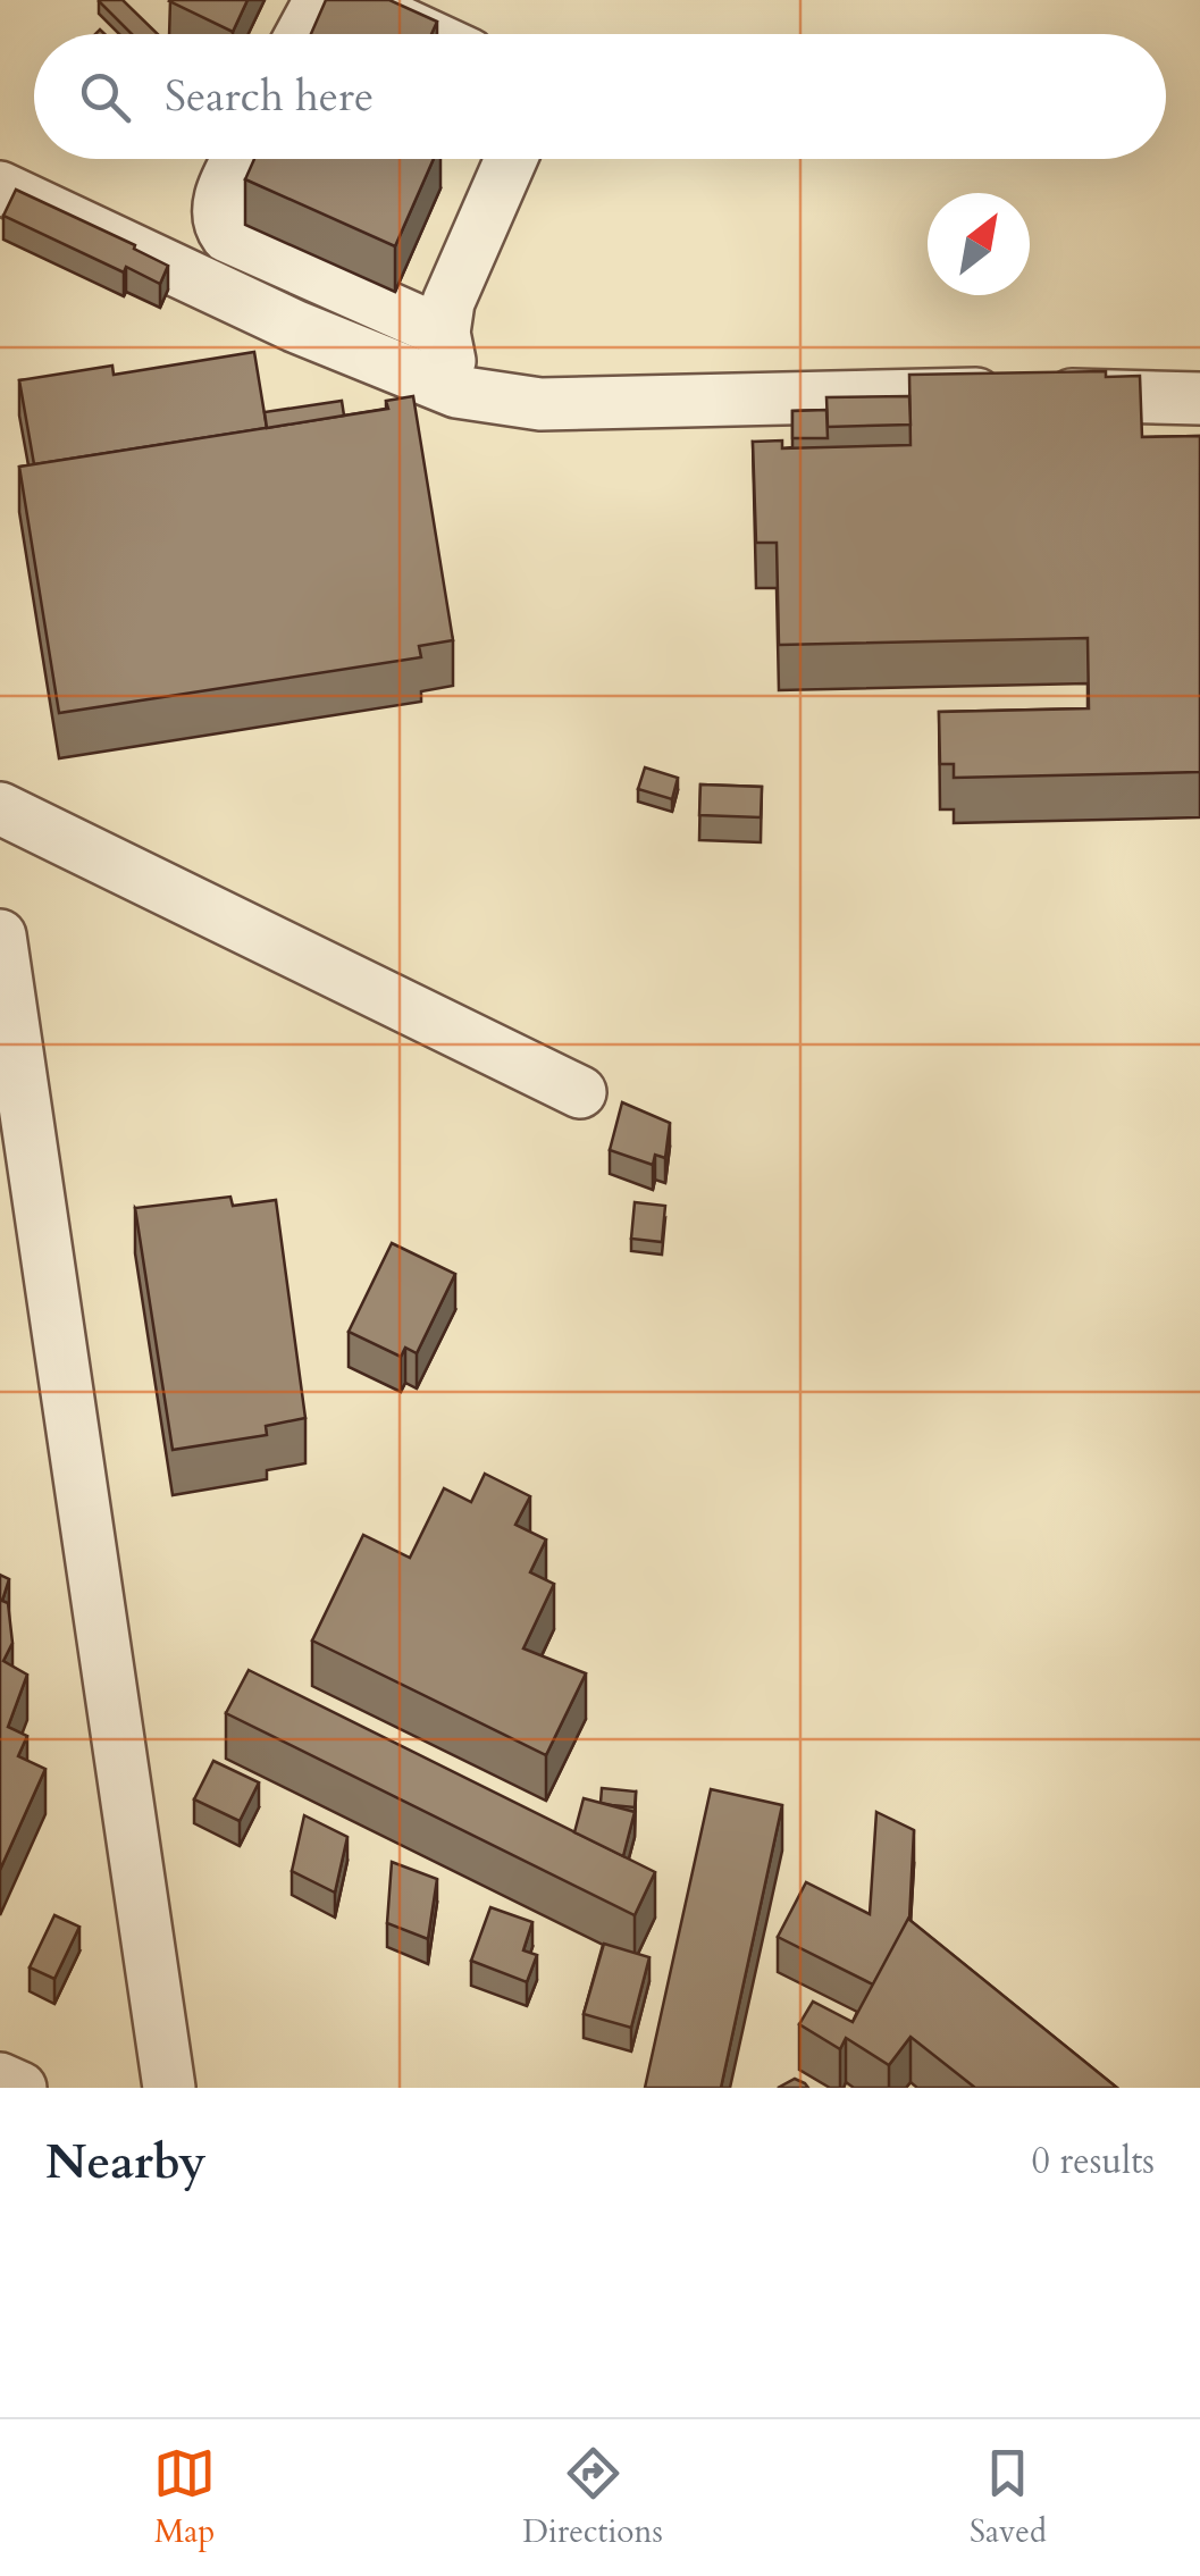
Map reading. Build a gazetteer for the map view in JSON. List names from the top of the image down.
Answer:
{
  "north": "top right",
  "page": {
    "search": "Search here",
    "heading": ["Nearby", "0 results"],
    "nav": ["Map", "Directions", "Saved"]
  }
}
